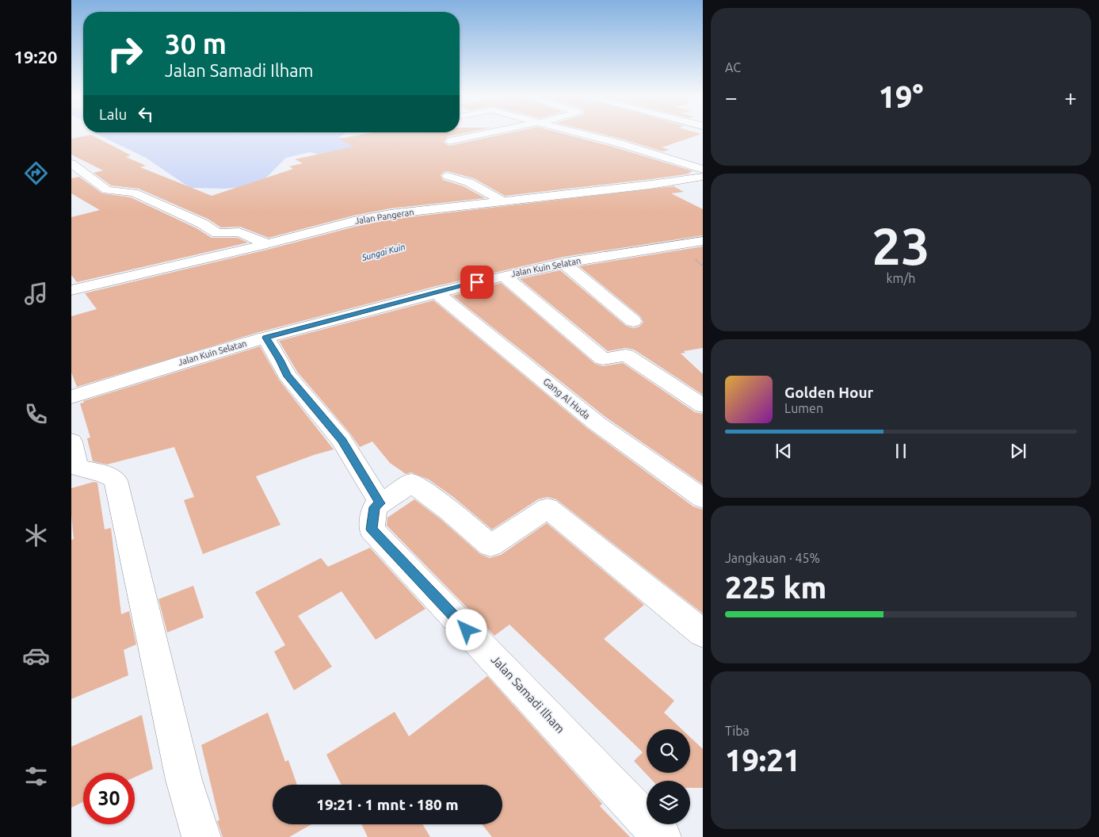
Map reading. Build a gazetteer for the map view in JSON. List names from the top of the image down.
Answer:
{
  "streets": {
    "street": [
      "Jalan Pangeran",
      "Jalan Kuin Selatan",
      "Gang Al Huda",
      "Jalan Samadi Ilham"
    ]
  },
  "crossings": [
    ["Jalan Kuin Selatan", "Gang Al Huda"]
  ],
  "water": ["Sungai Kuin"],
  "page": {
    "tabs": "19:20",
    "tile": [
      "AC",
      ["23", "km/h"],
      ["Jangkauan · 45%", "225 km"],
      ["Tiba", "19:21"]
    ],
    "turn": ["30 m", "Jalan Samadi Ilham"],
    "heat": ["−", "19°", "+"],
    "then": "Lalu",
    "song": ["Golden Hour", "Lumen"],
    "limit": "30",
    "trip": "19:21 · 1 mnt · 180 m"
  }
}
